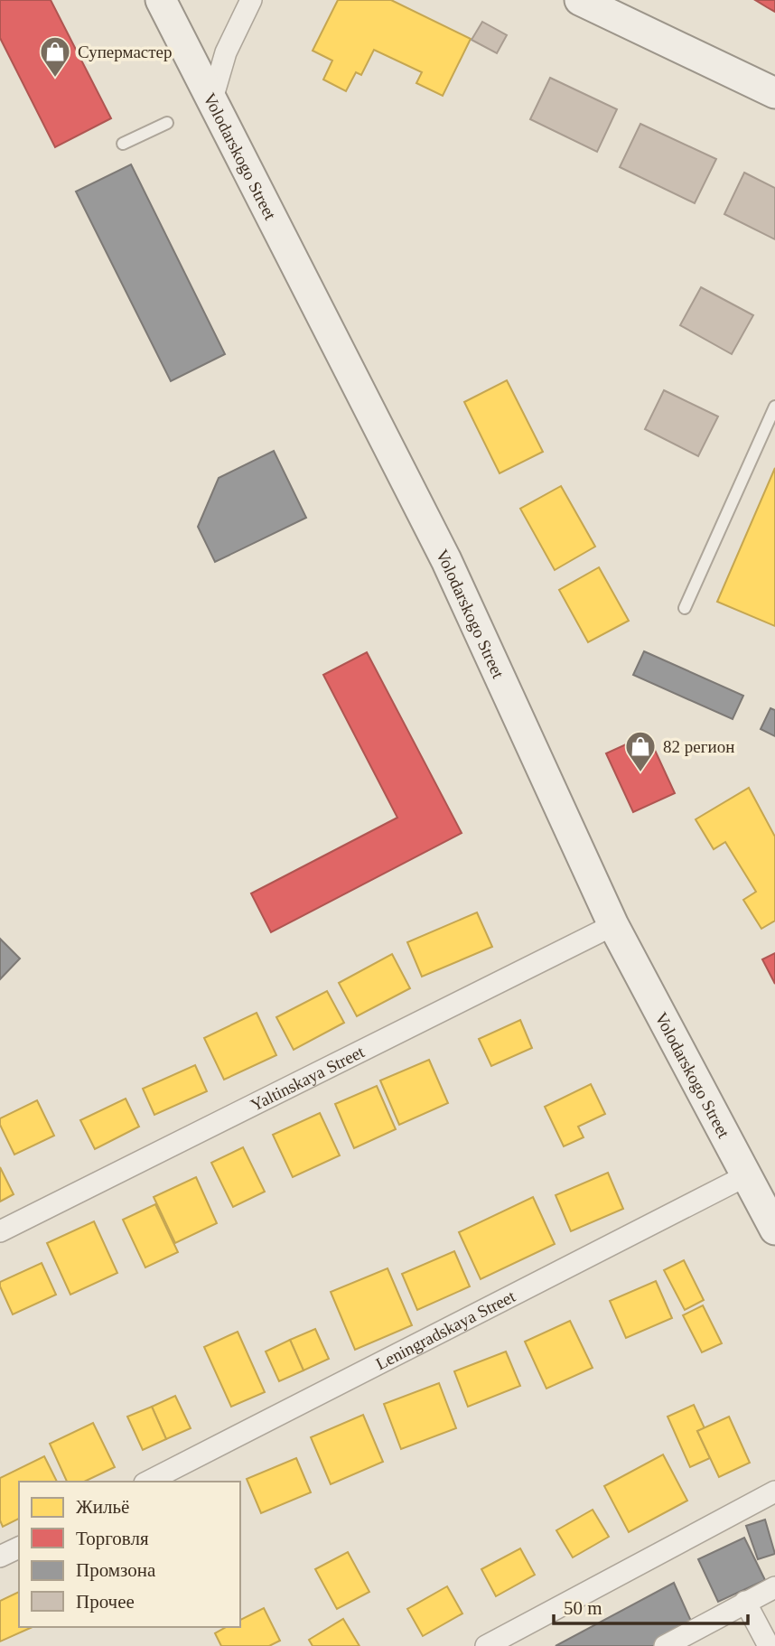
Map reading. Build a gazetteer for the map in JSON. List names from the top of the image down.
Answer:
{
  "streets": {
    "main road": ["Volodarskogo Street"],
    "street": ["Yaltinskaya Street", "Leningradskaya Street"]
  },
  "crossings": [
    ["Volodarskogo Street", "Yaltinskaya Street"],
    ["Volodarskogo Street", "Leningradskaya Street"]
  ],
  "places": {
    "shop": ["Супермастер", "82 регион"]
  },
  "legend": [
    "Жильё",
    "Торговля",
    "Промзона",
    "Прочее"
  ],
  "scale_bar": "50 m"
}
